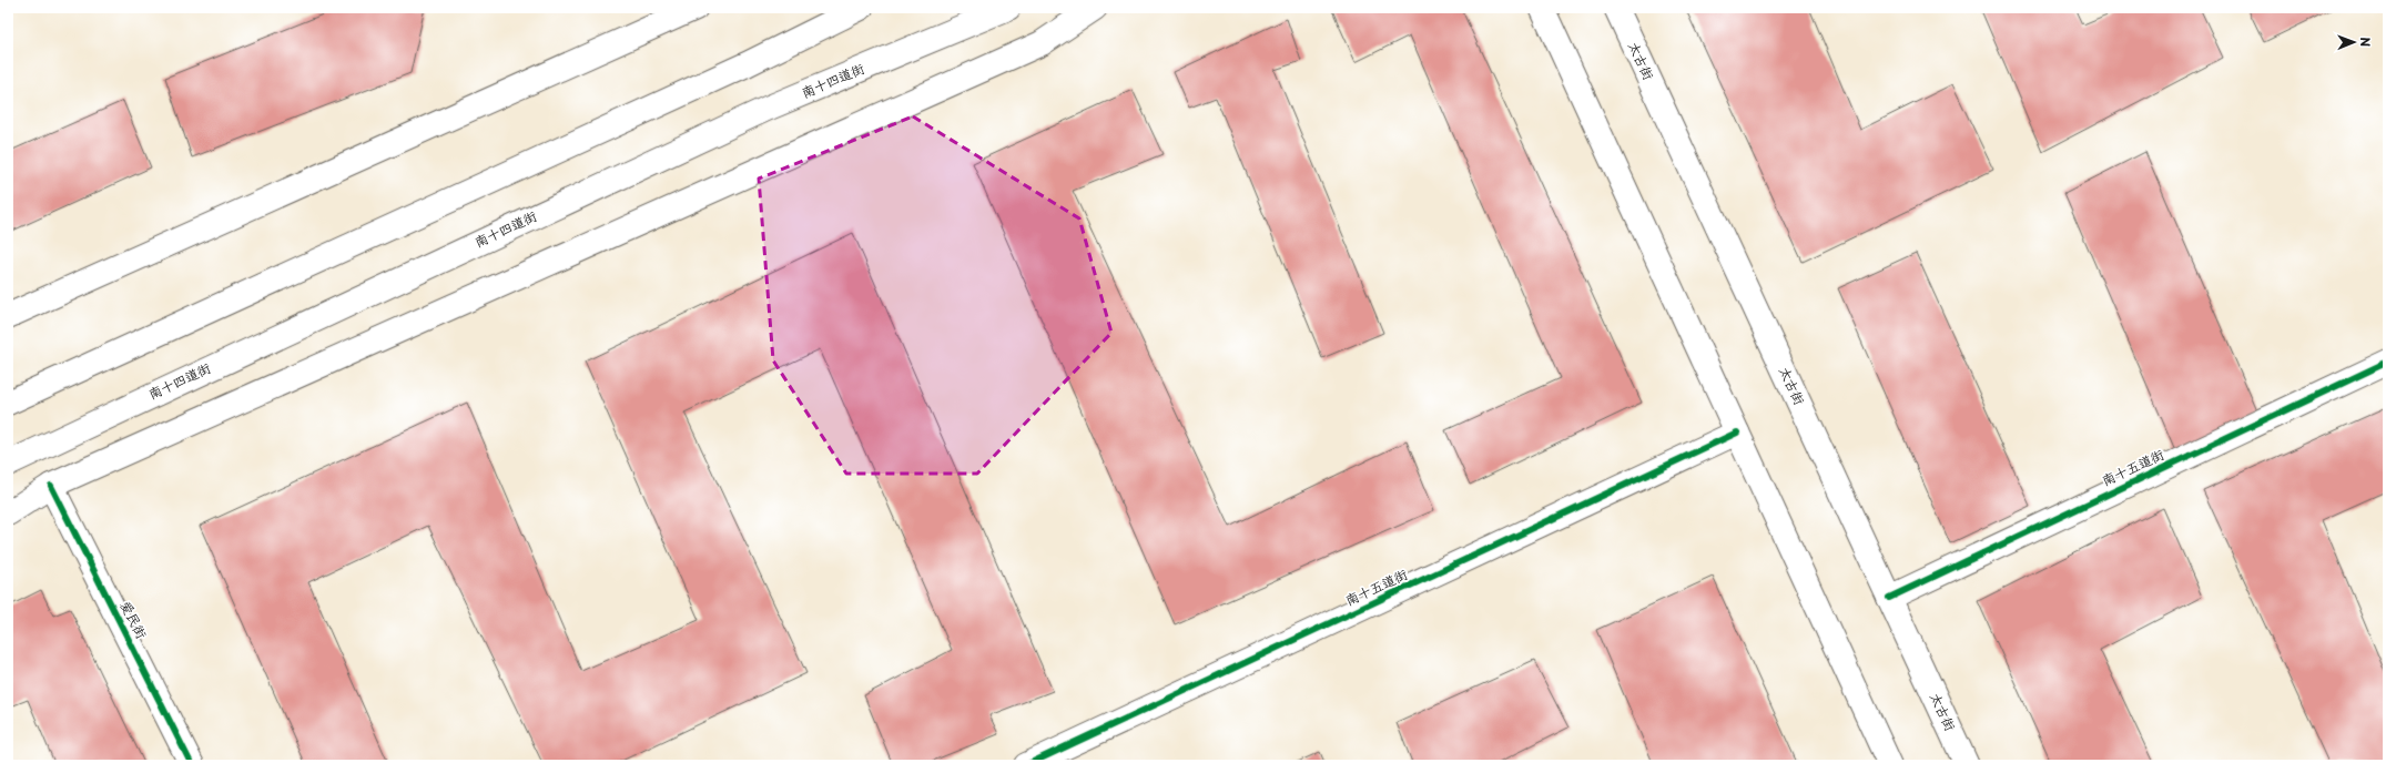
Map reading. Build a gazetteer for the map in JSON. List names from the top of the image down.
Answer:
{
  "streets": {
    "main road": [
      "太古街",
      "南十四道街",
      "南十五道街",
      "爱民街"
    ]
  },
  "crossings": [
    ["太古街", "南十五道街"]
  ],
  "north": "right"
}
